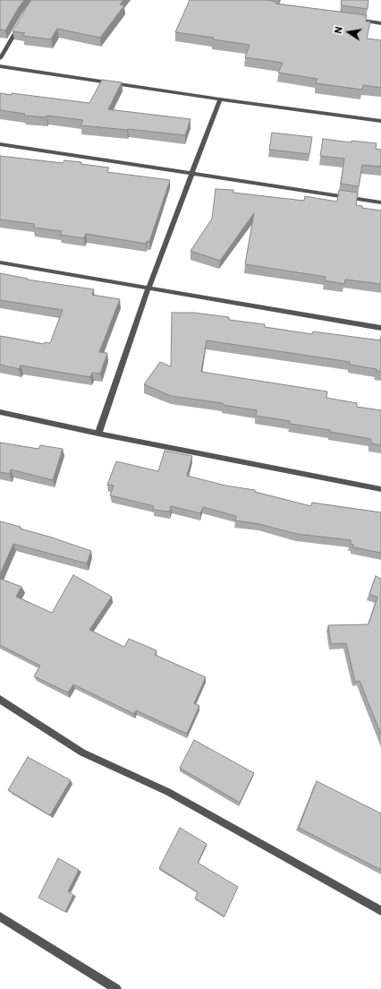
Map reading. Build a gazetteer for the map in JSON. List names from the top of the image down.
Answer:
{
  "north": "left"
}
